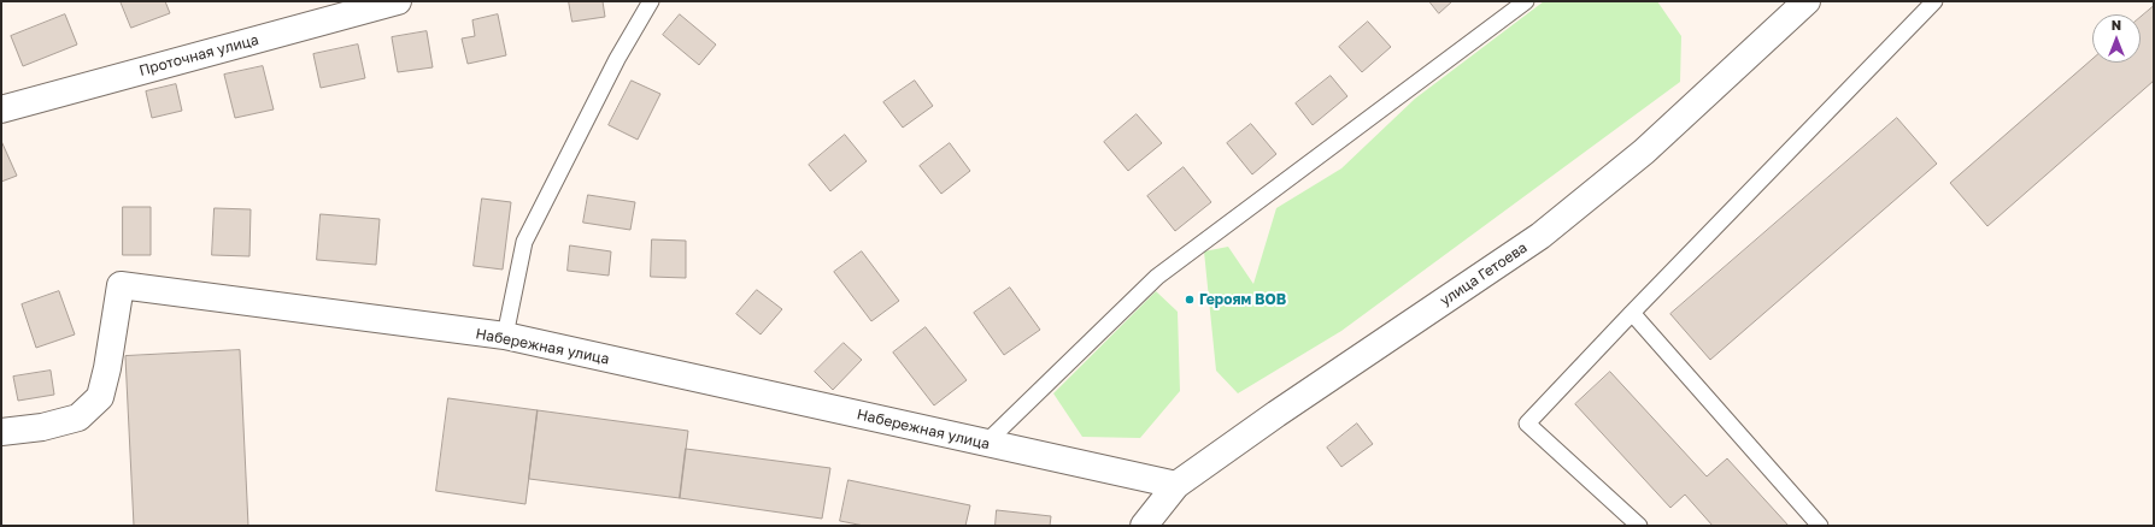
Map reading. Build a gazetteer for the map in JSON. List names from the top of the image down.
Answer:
{
  "streets": {
    "street": ["Проточная улица", "улица Гетоева", "Набережная улица"]
  },
  "crossings": [
    ["улица Гетоева", "Набережная улица"]
  ],
  "places": ["Героям ВОВ"],
  "north": "top"
}
